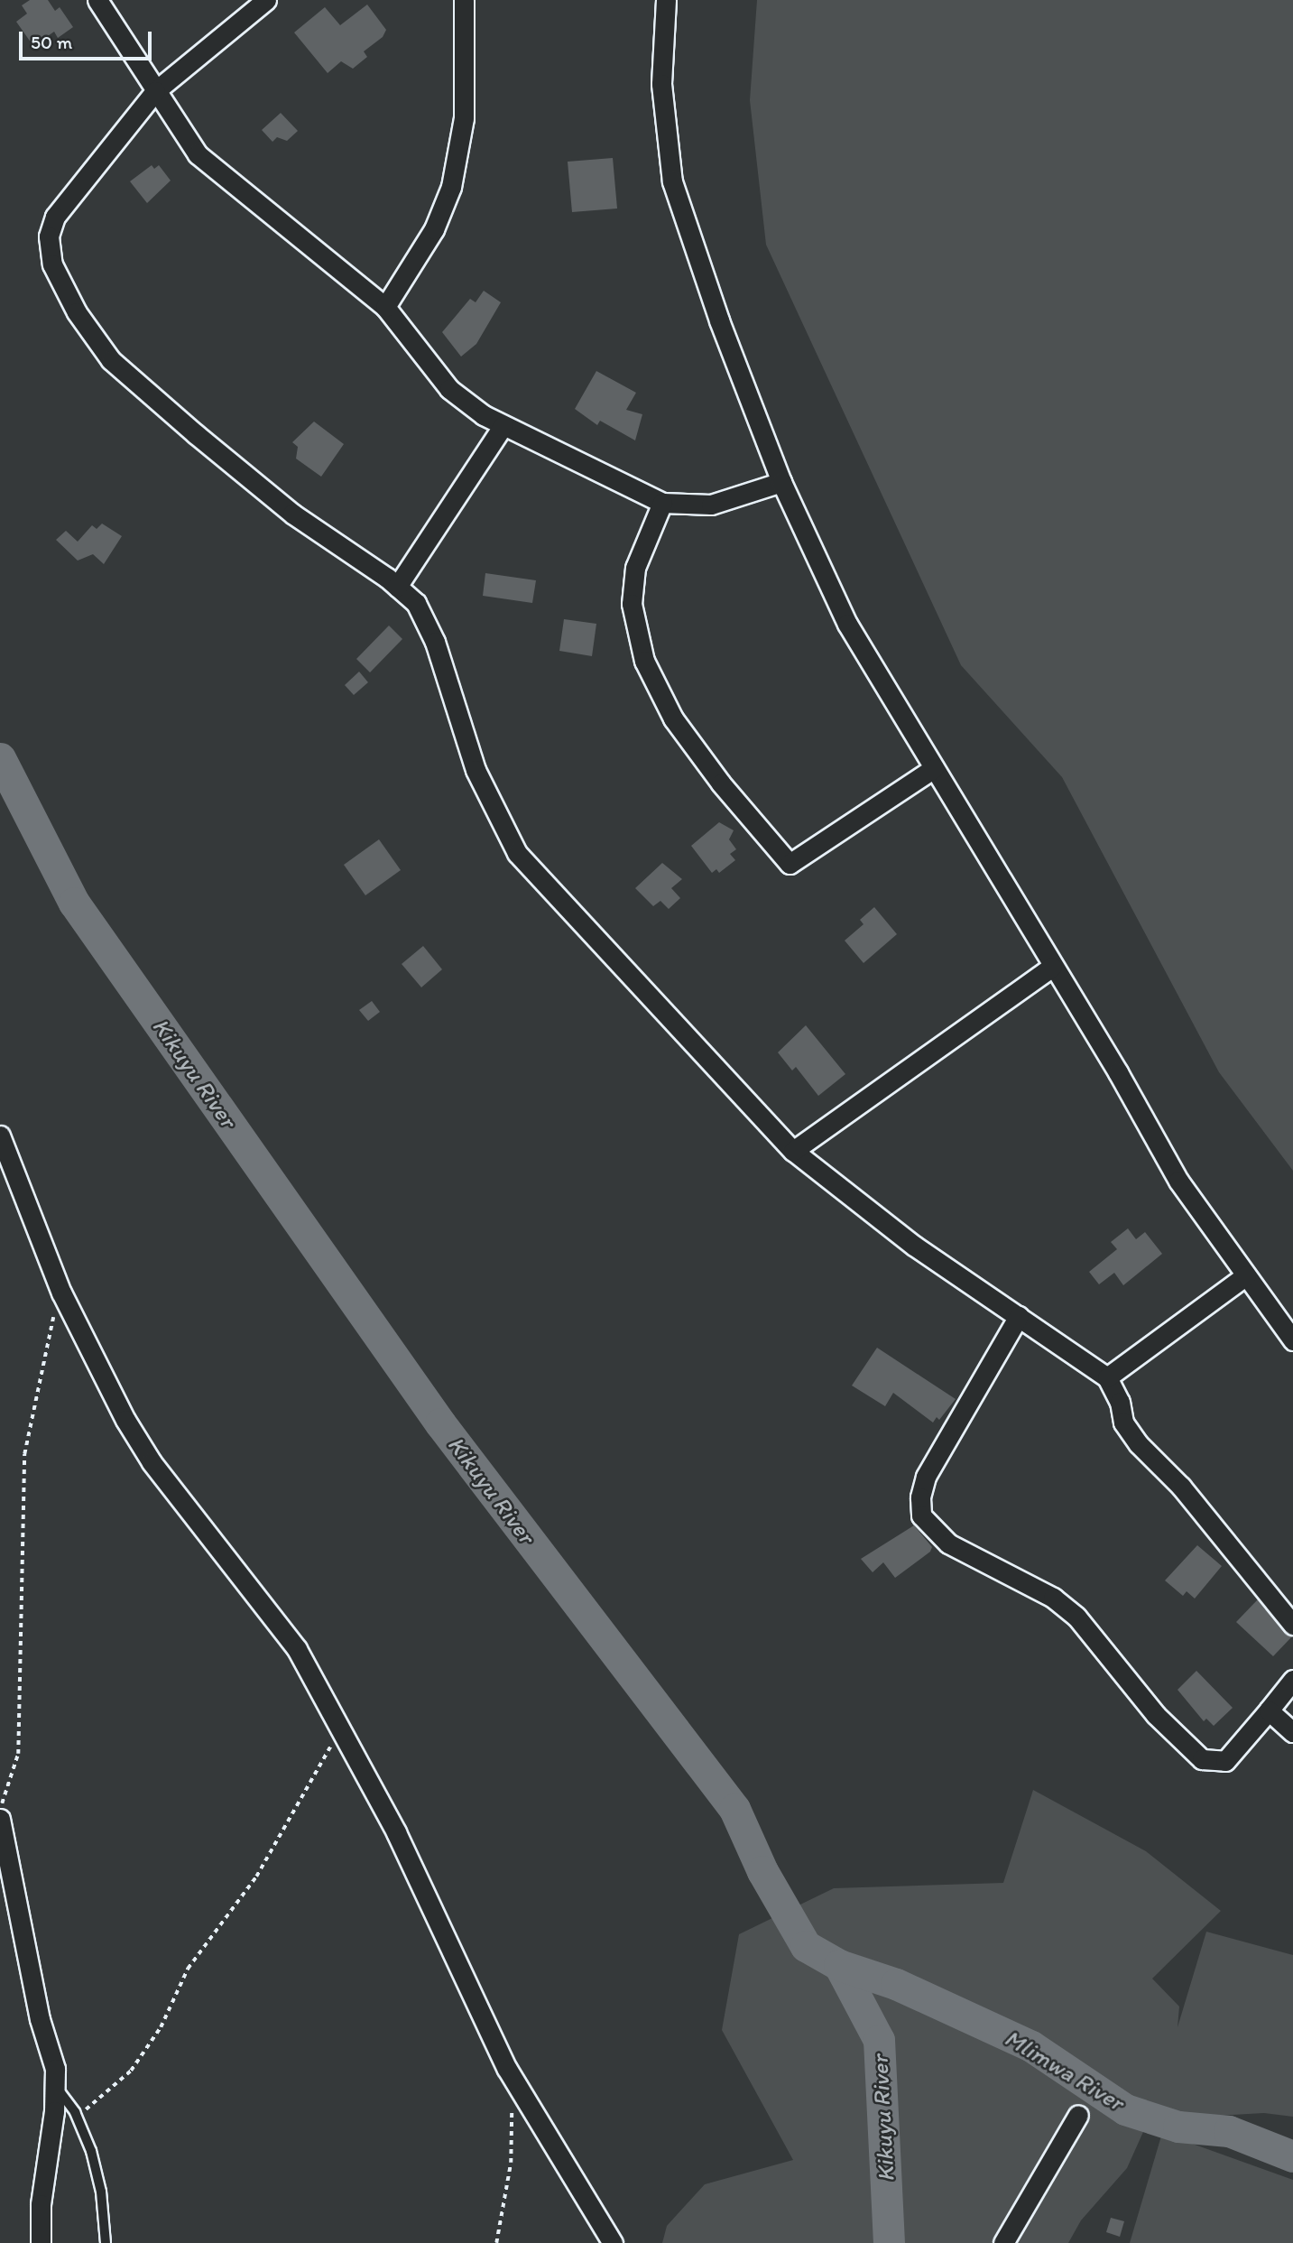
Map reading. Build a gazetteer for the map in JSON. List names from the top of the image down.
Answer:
{
  "water": ["Kikuyu River", "Mlimwa River"],
  "scale_bar": "50 m"
}
